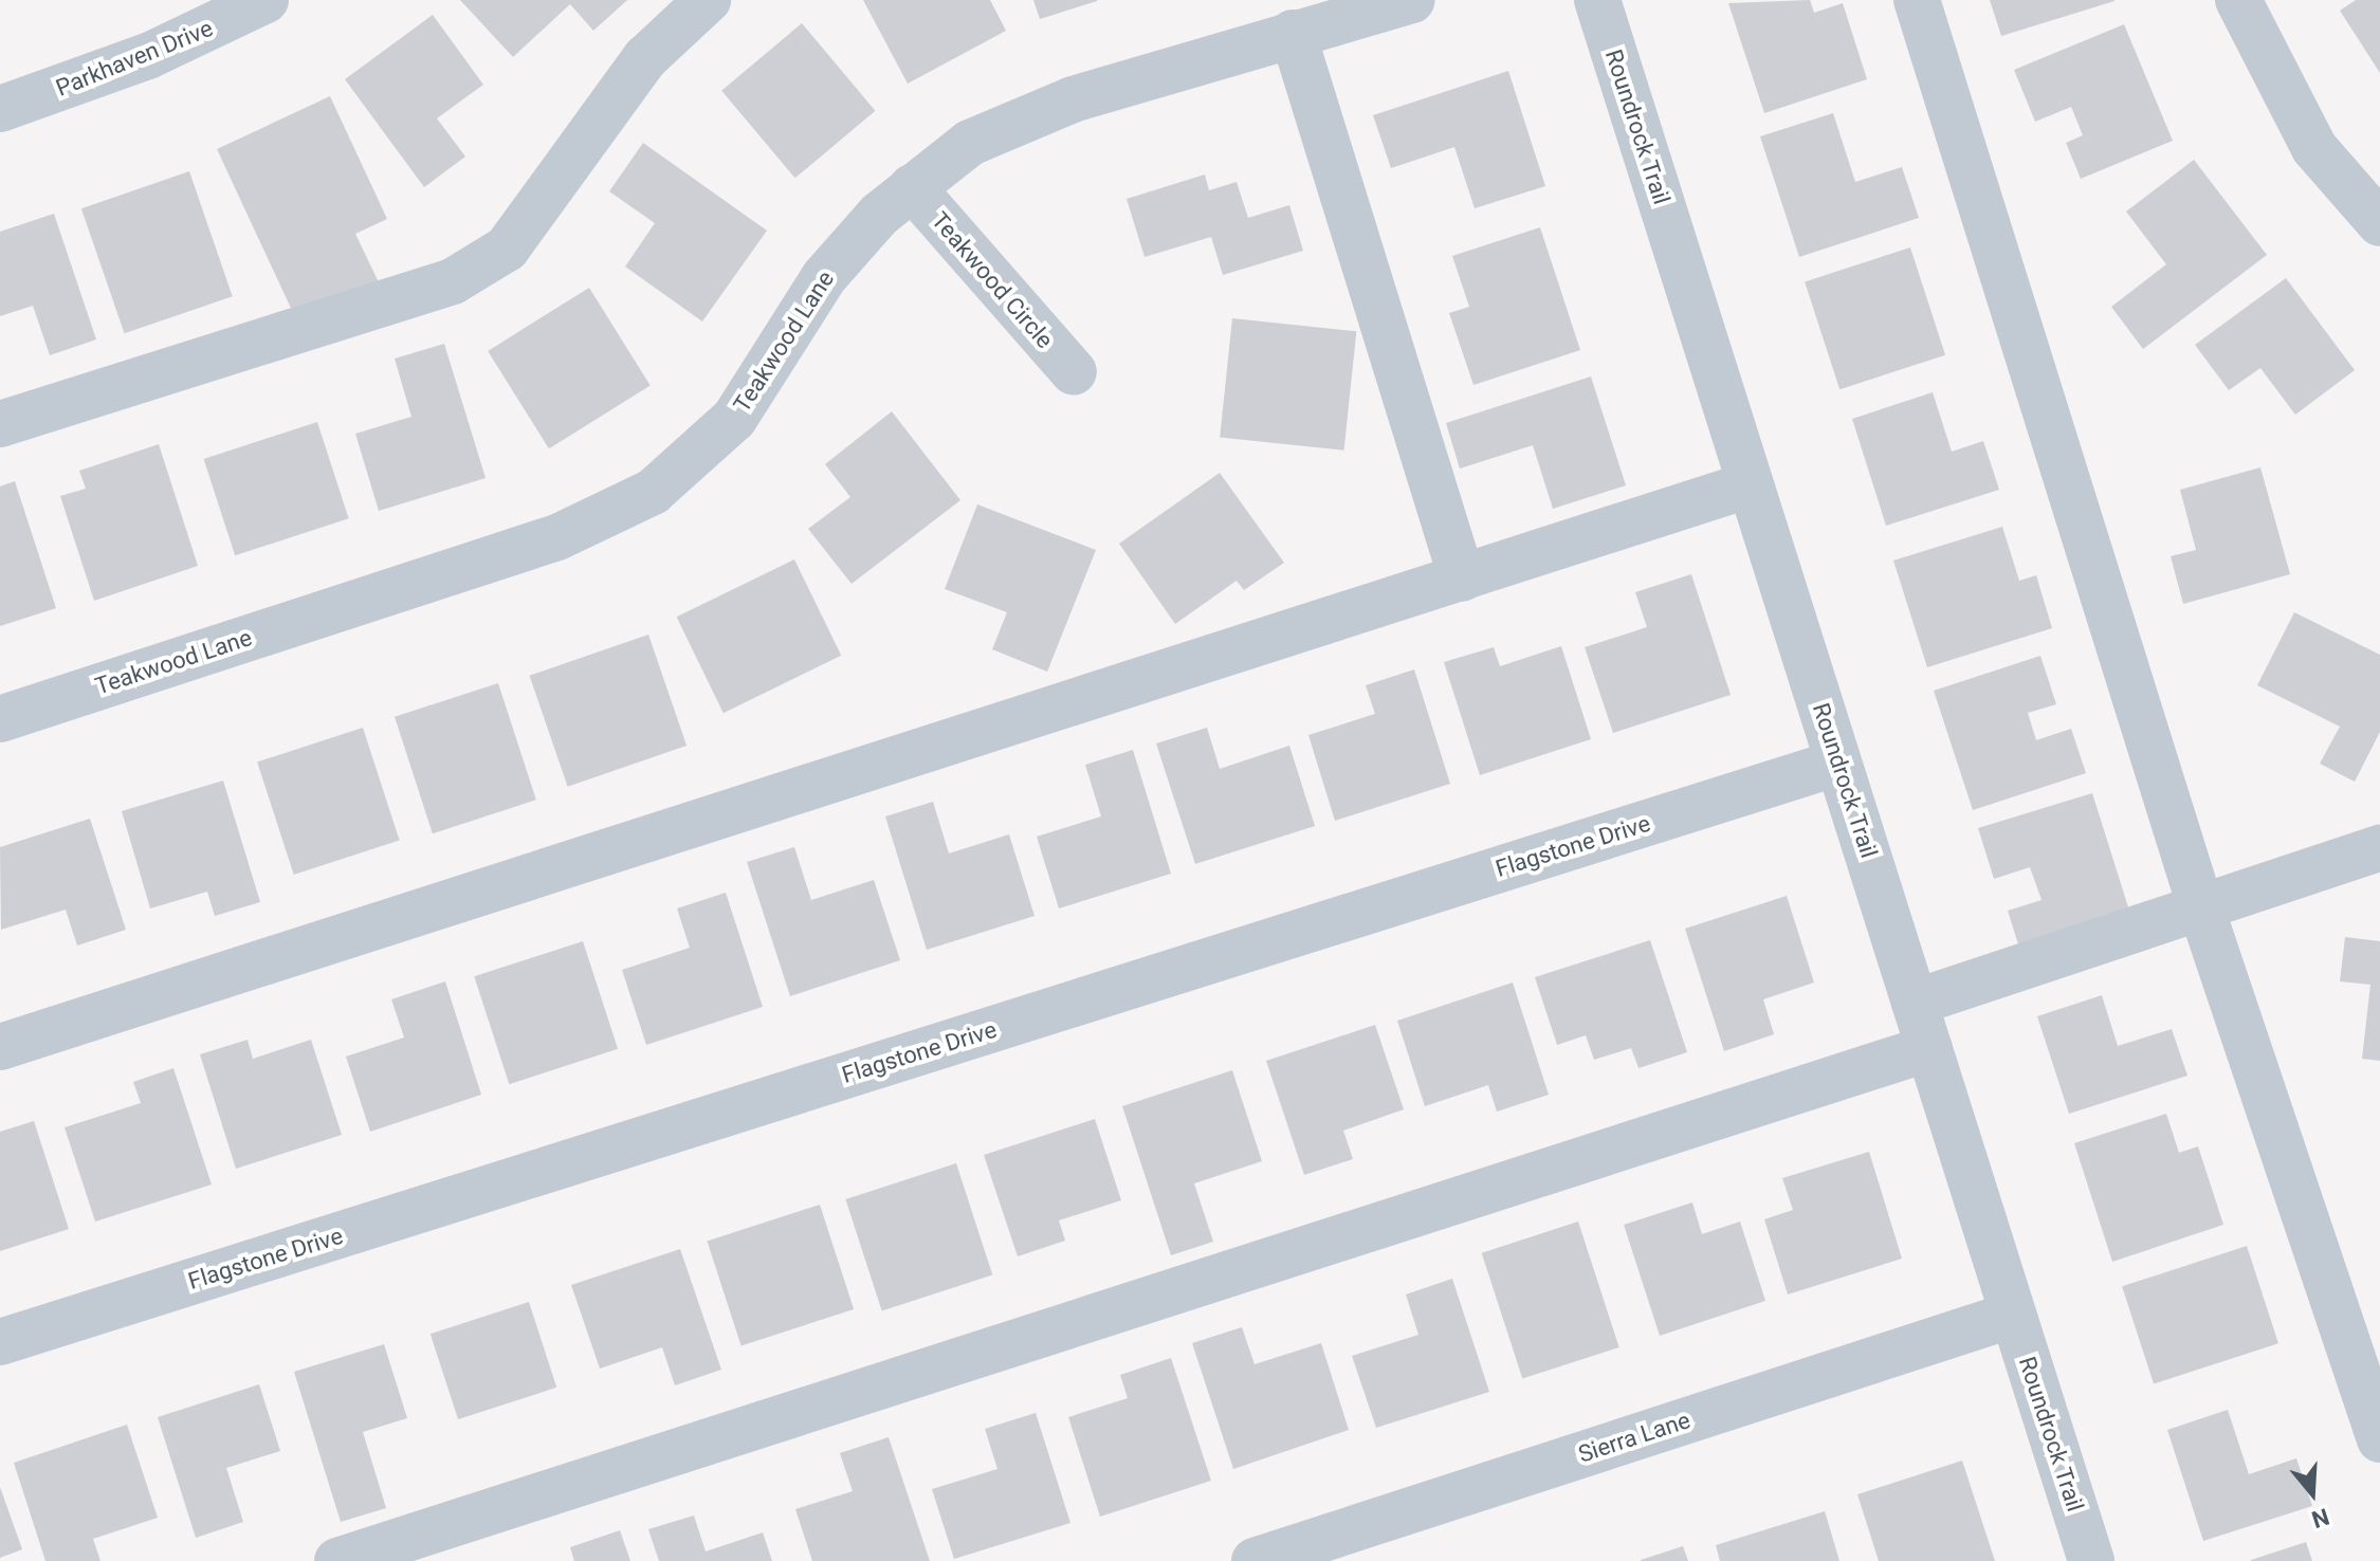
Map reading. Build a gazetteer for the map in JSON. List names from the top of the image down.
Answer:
{
  "streets": {
    "street": [
      "Parkhaven Drive",
      "Roundrock Trail",
      "Teakwood Circle",
      "Teakwood Lane",
      "Flagstone Drive",
      "Sierra Lane"
    ]
  },
  "crossings": [
    ["Roundrock Trail", "Flagstone Drive"],
    ["Roundrock Trail", "Sierra Lane"],
    ["Teakwood Circle", "Teakwood Lane"]
  ],
  "north": "bottom"
}
